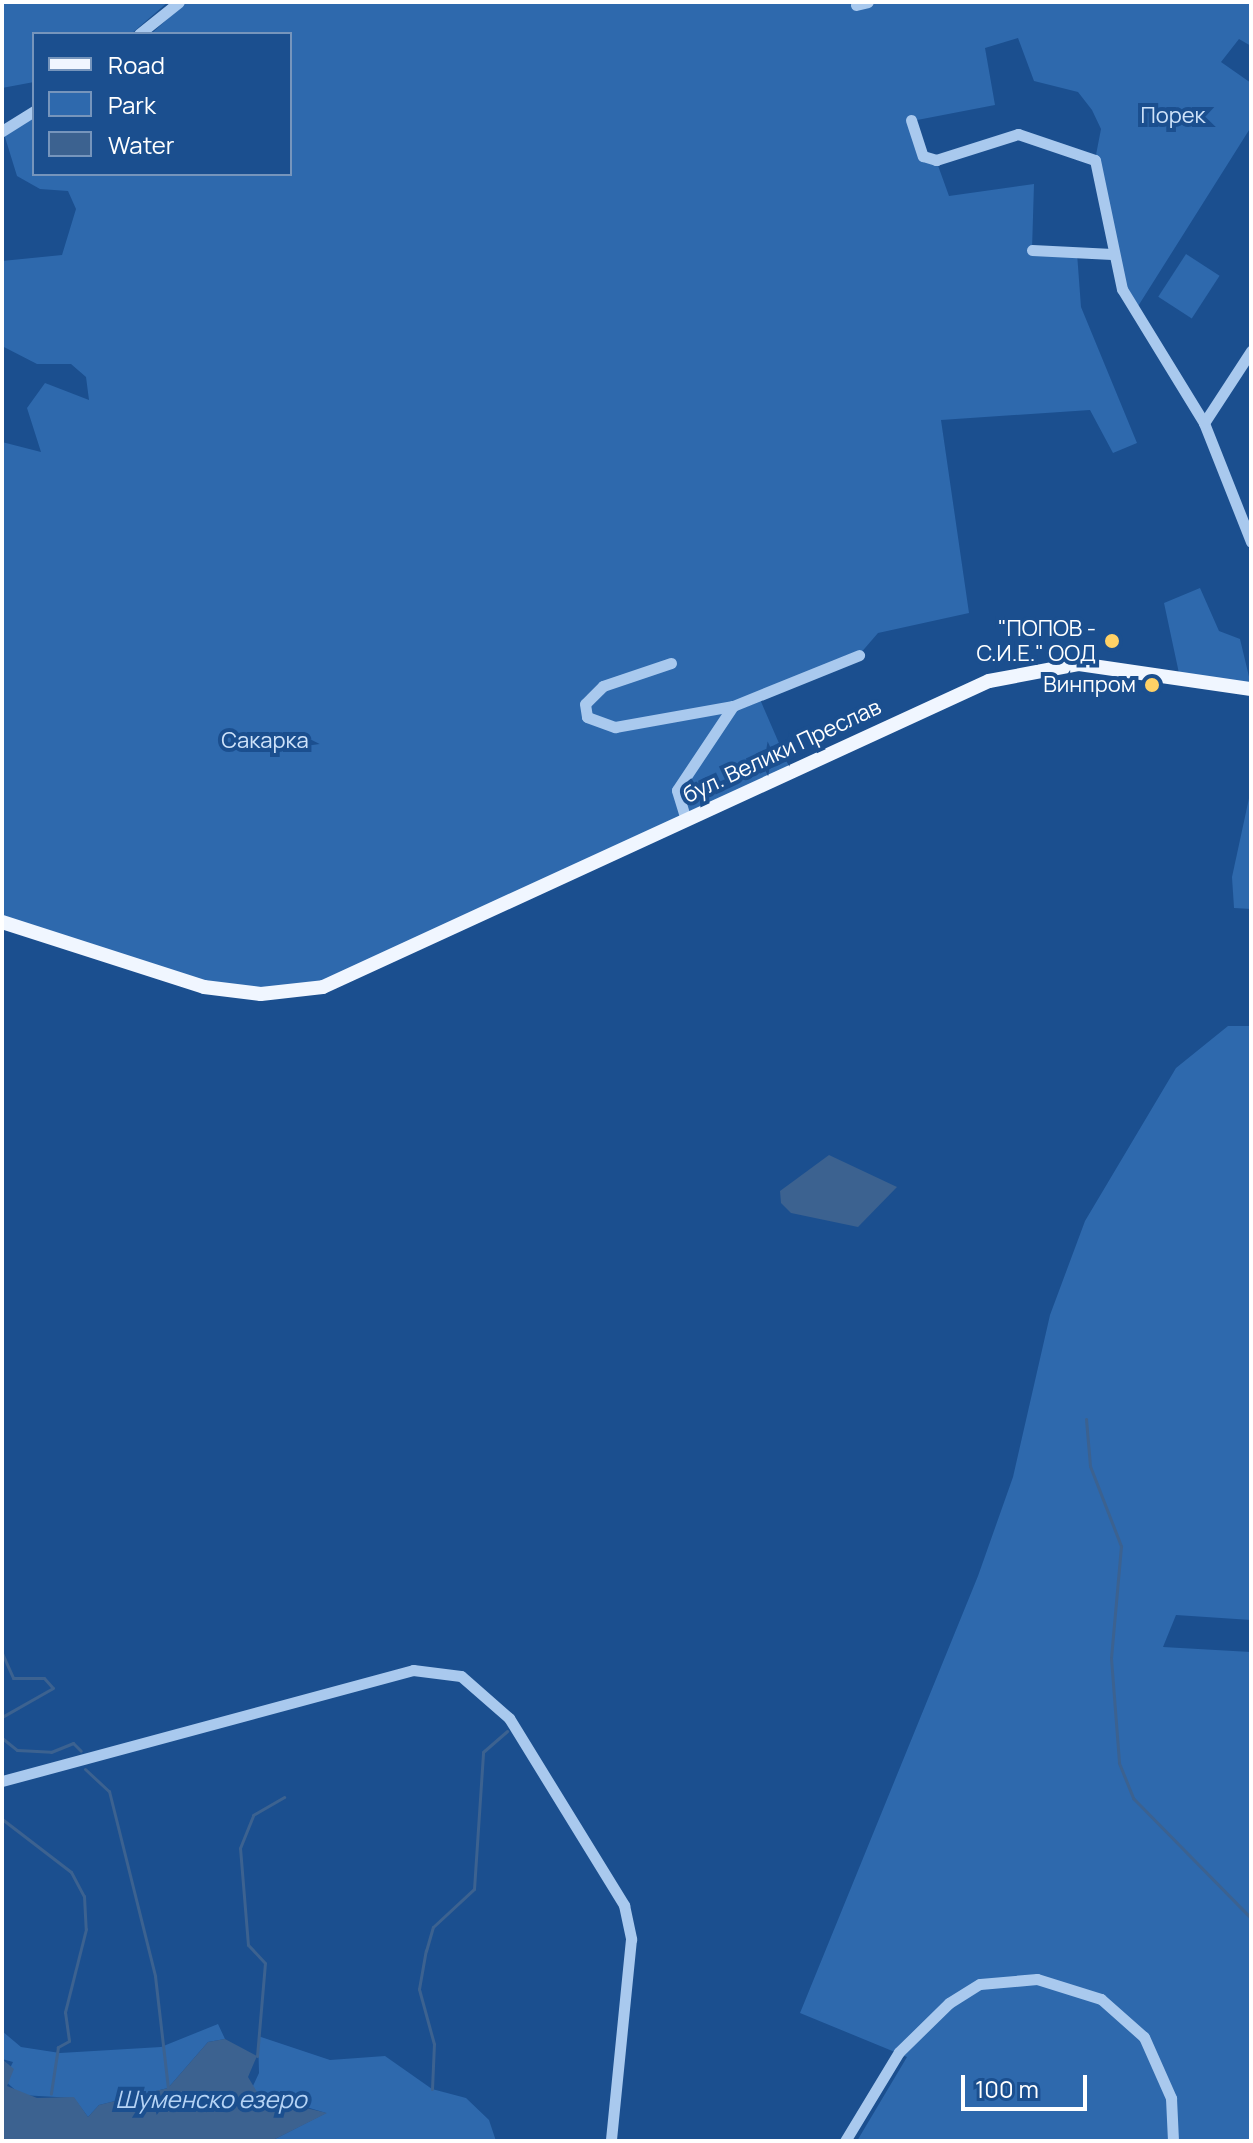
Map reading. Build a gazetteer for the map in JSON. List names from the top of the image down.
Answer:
{
  "streets": {
    "main road": ["бул. Велики Преслав"]
  },
  "water": ["Шуменско езеро"],
  "parks": ["Порек", "Сакарка"],
  "places": ["\"ПОПОВ - С.И.Е.\" ООД", "Винпром"],
  "legend": ["Road", "Park", "Water"],
  "scale_bar": "100 m"
}
